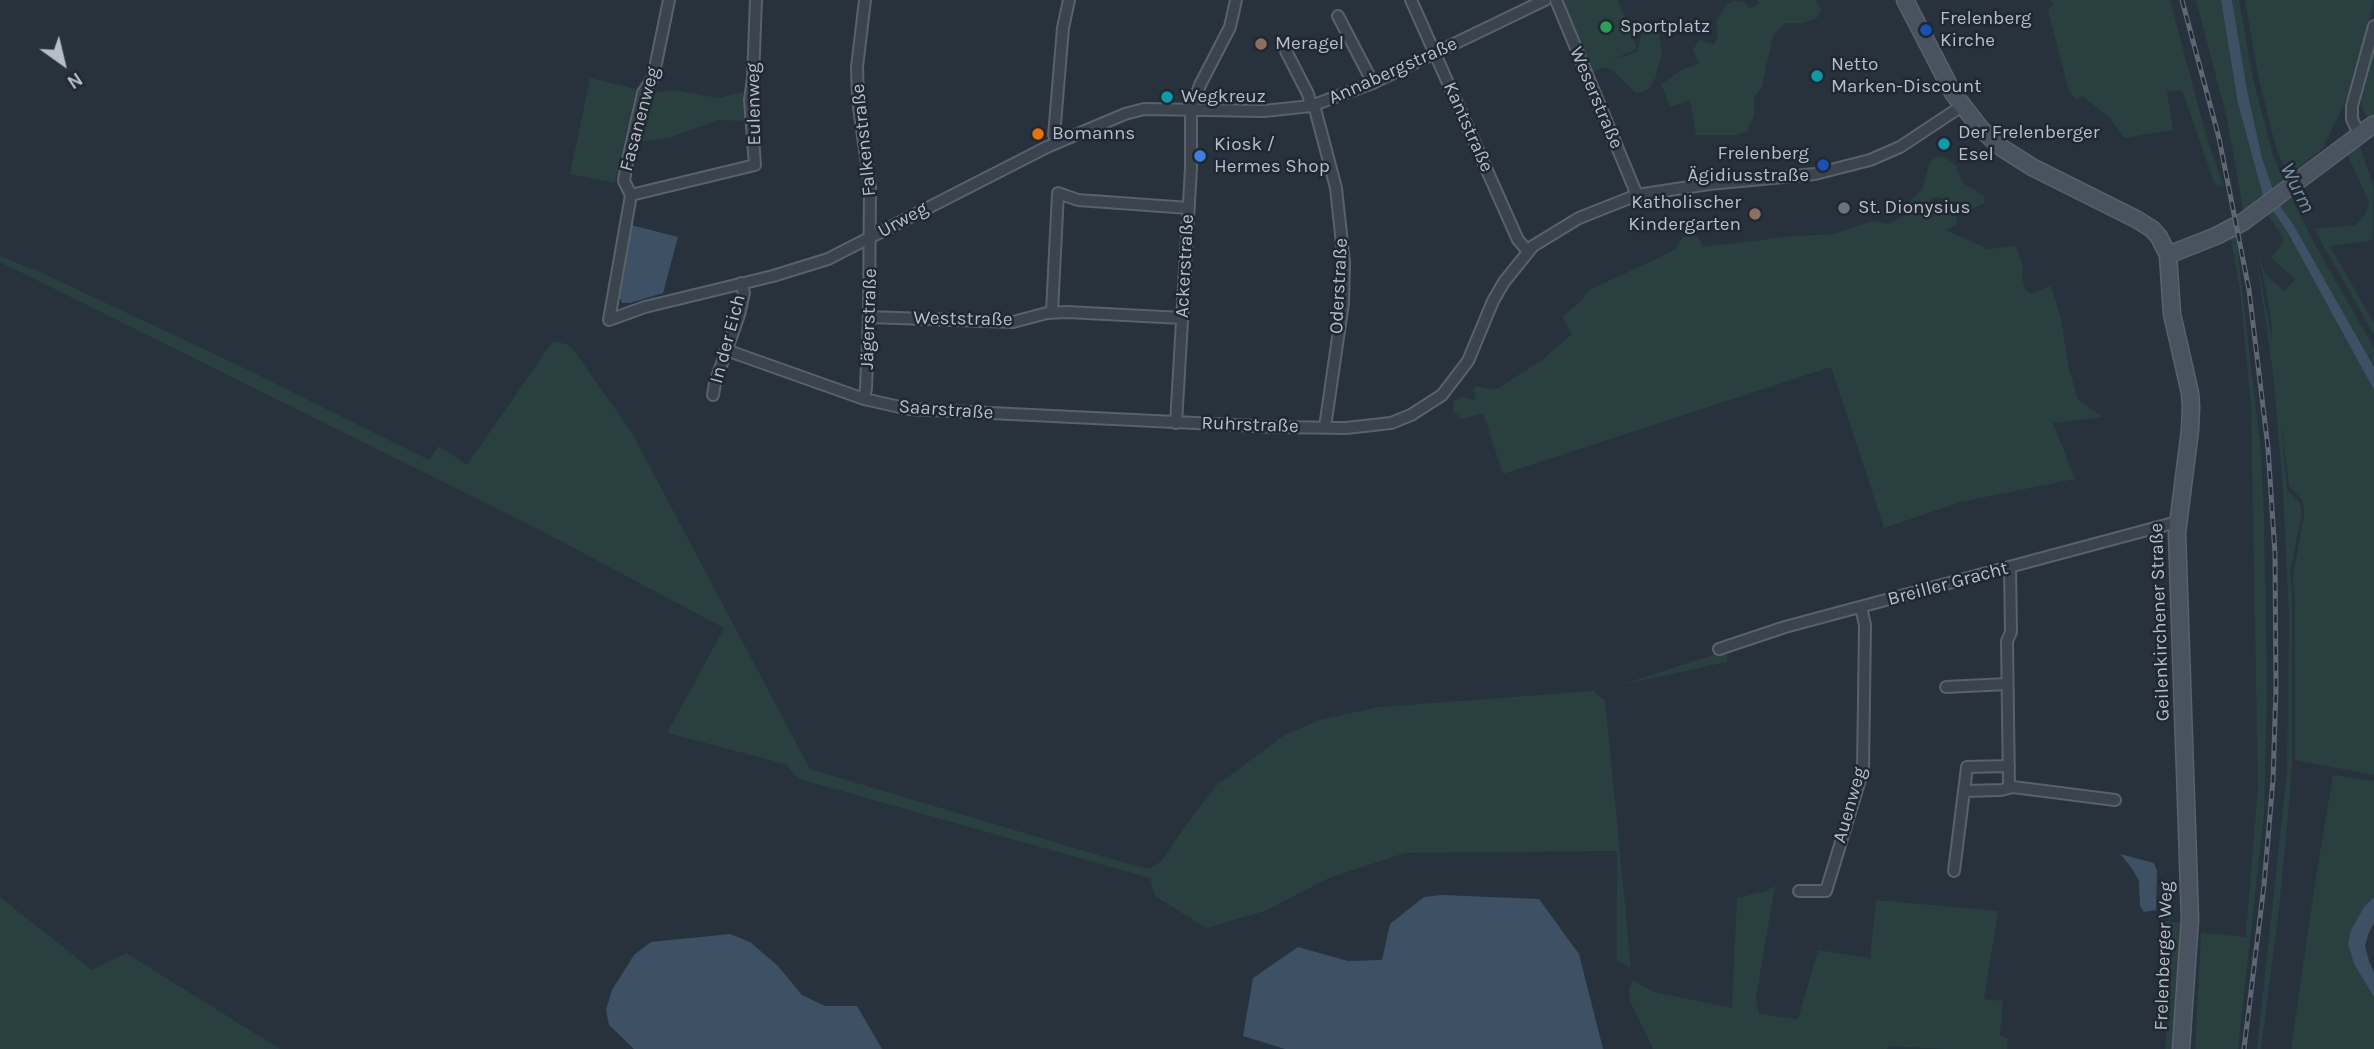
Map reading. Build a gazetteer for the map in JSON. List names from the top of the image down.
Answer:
{
  "streets": {
    "main road": ["Geilenkirchener Straße", "Frelenberger Weg"],
    "street": [
      "Annabergstraße",
      "Weserstraße",
      "Eulenweg",
      "Fasanenweg",
      "Kantstraße",
      "Falkenstraße",
      "Urweg",
      "Ackerstraße",
      "Oderstraße",
      "Jägerstraße",
      "Weststraße",
      "In der Eich",
      "Saarstraße",
      "Ruhrstraße",
      "Breiller Gracht",
      "Auenweg"
    ]
  },
  "crossings": [
    ["Annabergstraße", "Kantstraße"],
    ["Annabergstraße", "Urweg"],
    ["Annabergstraße", "Ackerstraße"],
    ["Annabergstraße", "Oderstraße"],
    ["Weserstraße", "Ruhrstraße"],
    ["Eulenweg", "Fasanenweg"],
    ["Fasanenweg", "Urweg"],
    ["Kantstraße", "Ruhrstraße"],
    ["Falkenstraße", "Urweg"],
    ["Falkenstraße", "Jägerstraße"],
    ["Urweg", "Ackerstraße"],
    ["Urweg", "Jägerstraße"],
    ["Urweg", "In der Eich"],
    ["Ackerstraße", "Weststraße"],
    ["Ackerstraße", "Saarstraße"],
    ["Ackerstraße", "Ruhrstraße"],
    ["Oderstraße", "Ruhrstraße"],
    ["Jägerstraße", "Weststraße"],
    ["Jägerstraße", "Saarstraße"],
    ["In der Eich", "Saarstraße"],
    ["Saarstraße", "Ruhrstraße"],
    ["Breiller Gracht", "Geilenkirchener Straße"],
    ["Breiller Gracht", "Auenweg"],
    ["Geilenkirchener Straße", "Frelenberger Weg"]
  ],
  "water": ["Wurm"],
  "places": [
    "Sportplatz",
    "Frelenberg Kirche",
    "Meragel",
    "Netto Marken-Discount",
    "Wegkreuz",
    "Bomanns",
    "Der Frelenberger Esel",
    "Kiosk / Hermes Shop",
    "Frelenberg Ägidiusstraße",
    "St. Dionysius",
    "Katholischer Kindergarten"
  ],
  "north": "bottom right"
}
